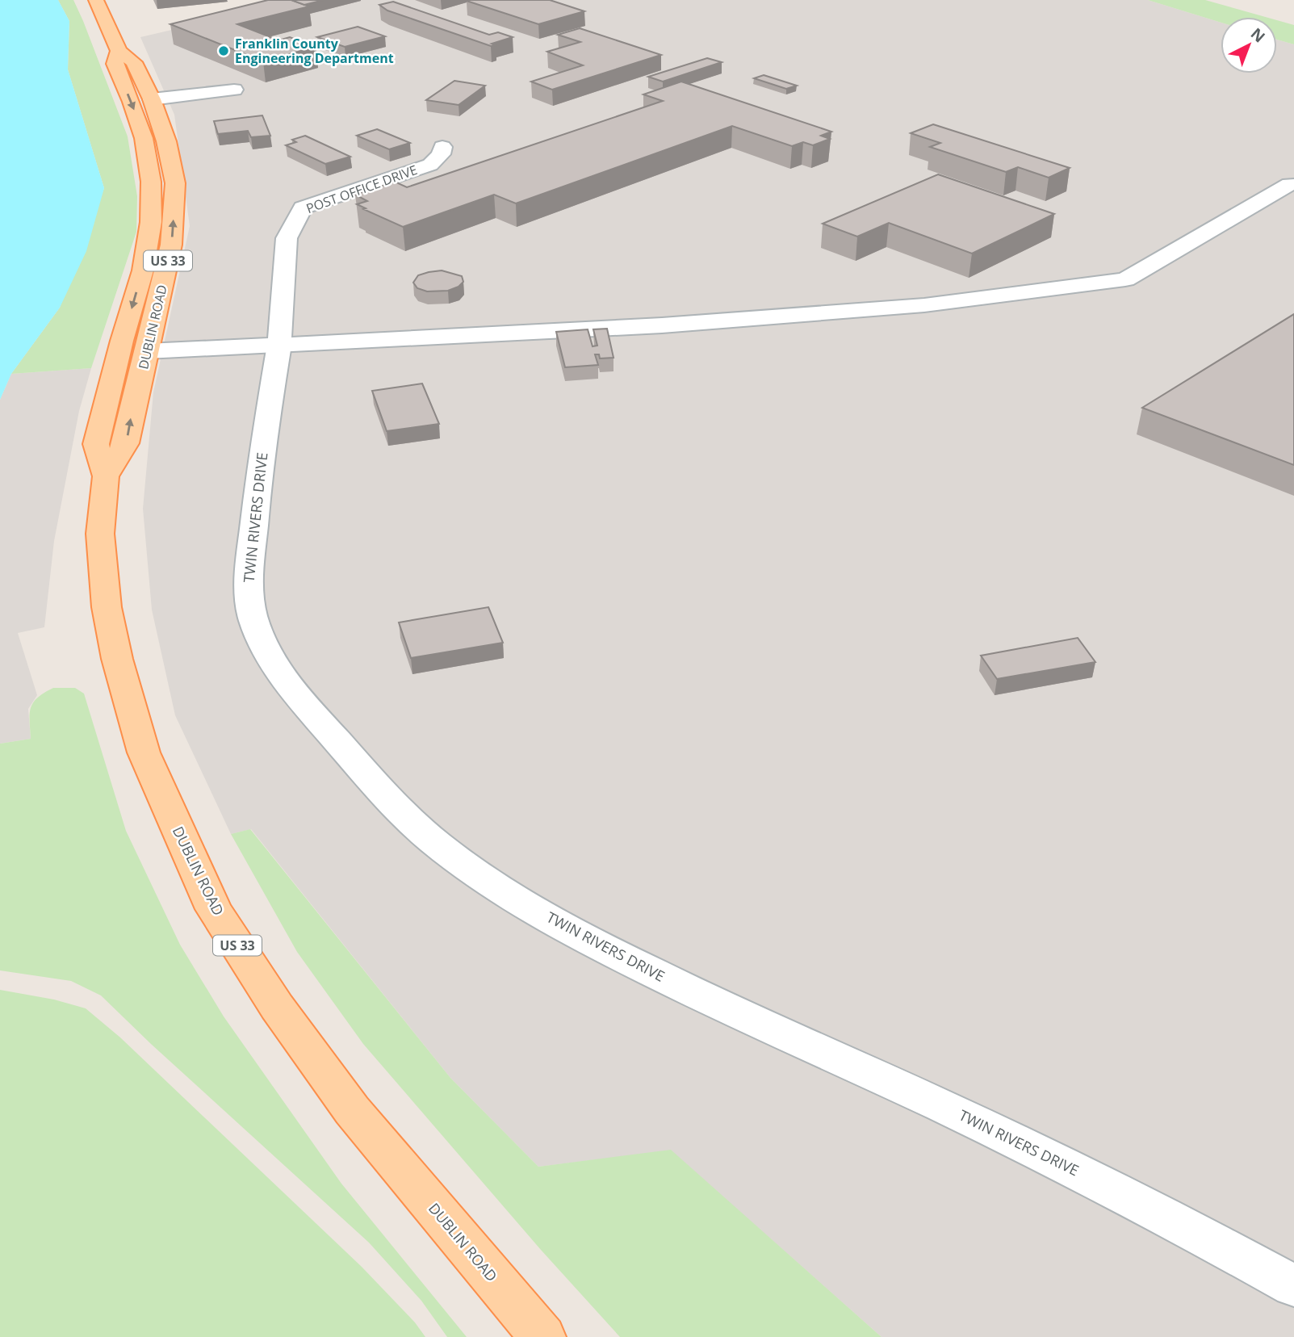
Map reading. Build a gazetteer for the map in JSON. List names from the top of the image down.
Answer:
{
  "streets": {
    "main road": ["US 33", "DUBLIN ROAD"],
    "street": ["POST OFFICE DRIVE", "TWIN RIVERS DRIVE"]
  },
  "crossings": [
    ["POST OFFICE DRIVE", "TWIN RIVERS DRIVE"]
  ],
  "places": ["Franklin County Engineering Department"],
  "north": "top right"
}
